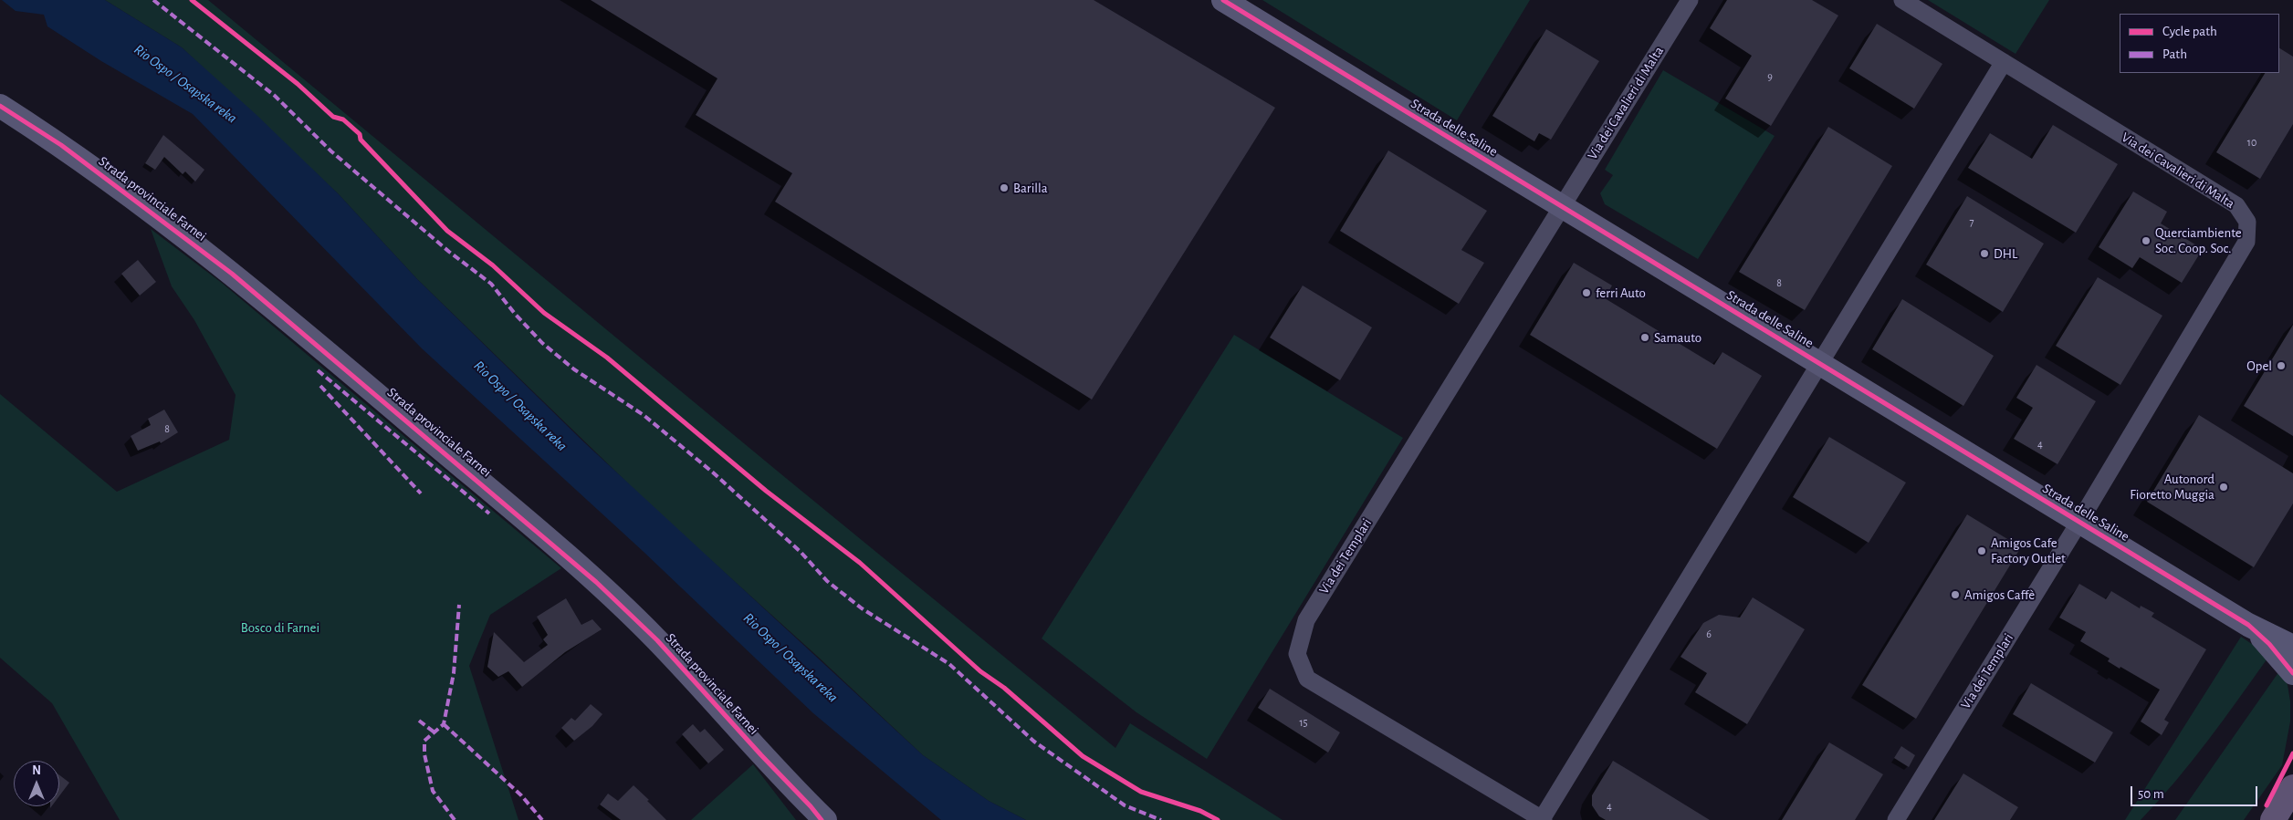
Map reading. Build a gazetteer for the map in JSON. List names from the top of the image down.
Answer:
{
  "streets": {
    "street": [
      "Via dei Cavalieri di Malta",
      "Strada delle Saline",
      "Strada provinciale Farnei",
      "Via dei Templari"
    ]
  },
  "crossings": [
    ["Via dei Cavalieri di Malta", "Strada delle Saline"],
    ["Via dei Cavalieri di Malta", "Via dei Templari"],
    ["Strada delle Saline", "Via dei Templari"]
  ],
  "water": ["Rio Ospo / Osapska reka"],
  "parks": ["Bosco di Farnei"],
  "places": [
    "Barilla",
    "Querciambiente Soc. Coop. Soc.",
    "DHL",
    "ferri Auto",
    "Samauto",
    "Opel",
    "Autonord Fioretto Muggia",
    "Amigos Cafe Factory Outlet",
    "Amigos Caffè"
  ],
  "house_numbers": [
    "9",
    "10",
    "7",
    "8",
    "8",
    "4",
    "6",
    "15",
    "4"
  ],
  "legend": ["Cycle path", "Path"],
  "scale_bar": "50 m",
  "north": "top"
}
